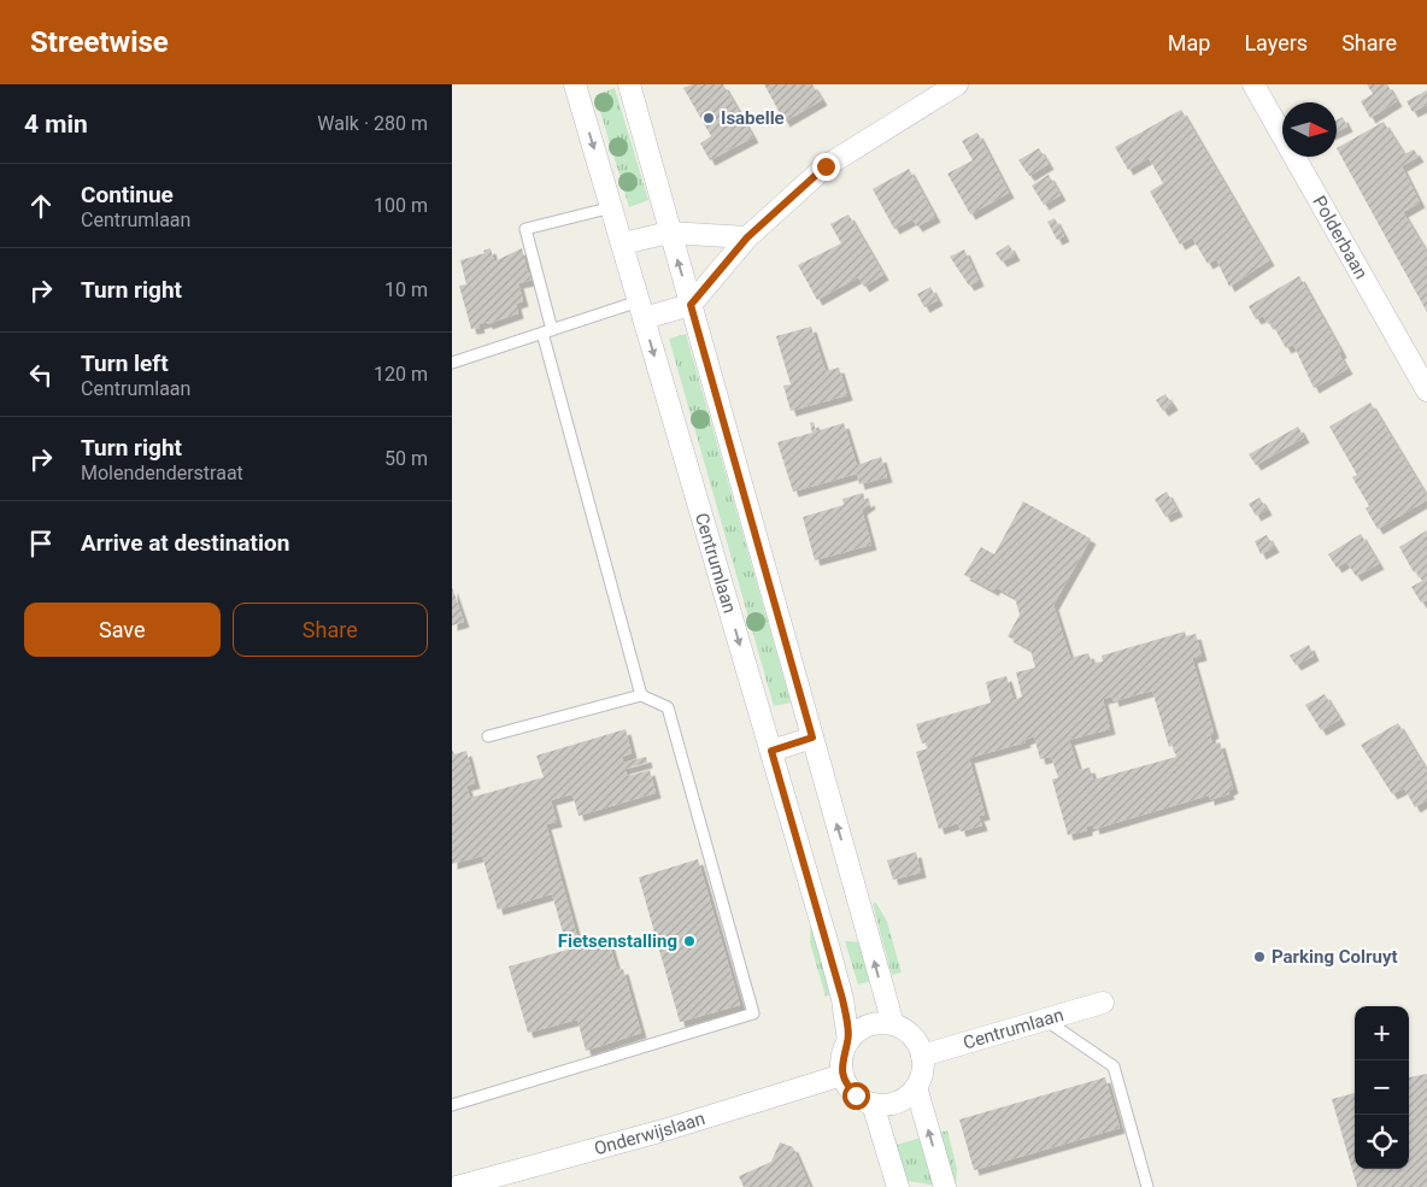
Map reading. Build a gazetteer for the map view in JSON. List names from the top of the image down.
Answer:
{
  "streets": {
    "street": ["Polderbaan", "Centrumlaan", "Onderwijslaan"]
  },
  "crossings": [
    ["Centrumlaan", "Onderwijslaan"]
  ],
  "places": ["Isabelle", "Fietsenstalling", "Parking Colruyt"],
  "north": "right",
  "page": {
    "header": "Streetwise",
    "nav": ["Map", "Layers", "Share"],
    "heading": ["4 min", "Walk · 280 m"],
    "list": [
      ["Continue", "Centrumlaan", "100 m"],
      ["Turn right", "10 m"],
      ["Turn left", "Centrumlaan", "120 m"],
      ["Turn right", "Molendenderstraat", "50 m"],
      "Arrive at destination"
    ],
    "buttons": ["Save", "Share"],
    "map_buttons": ["+", "−"]
  }
}
